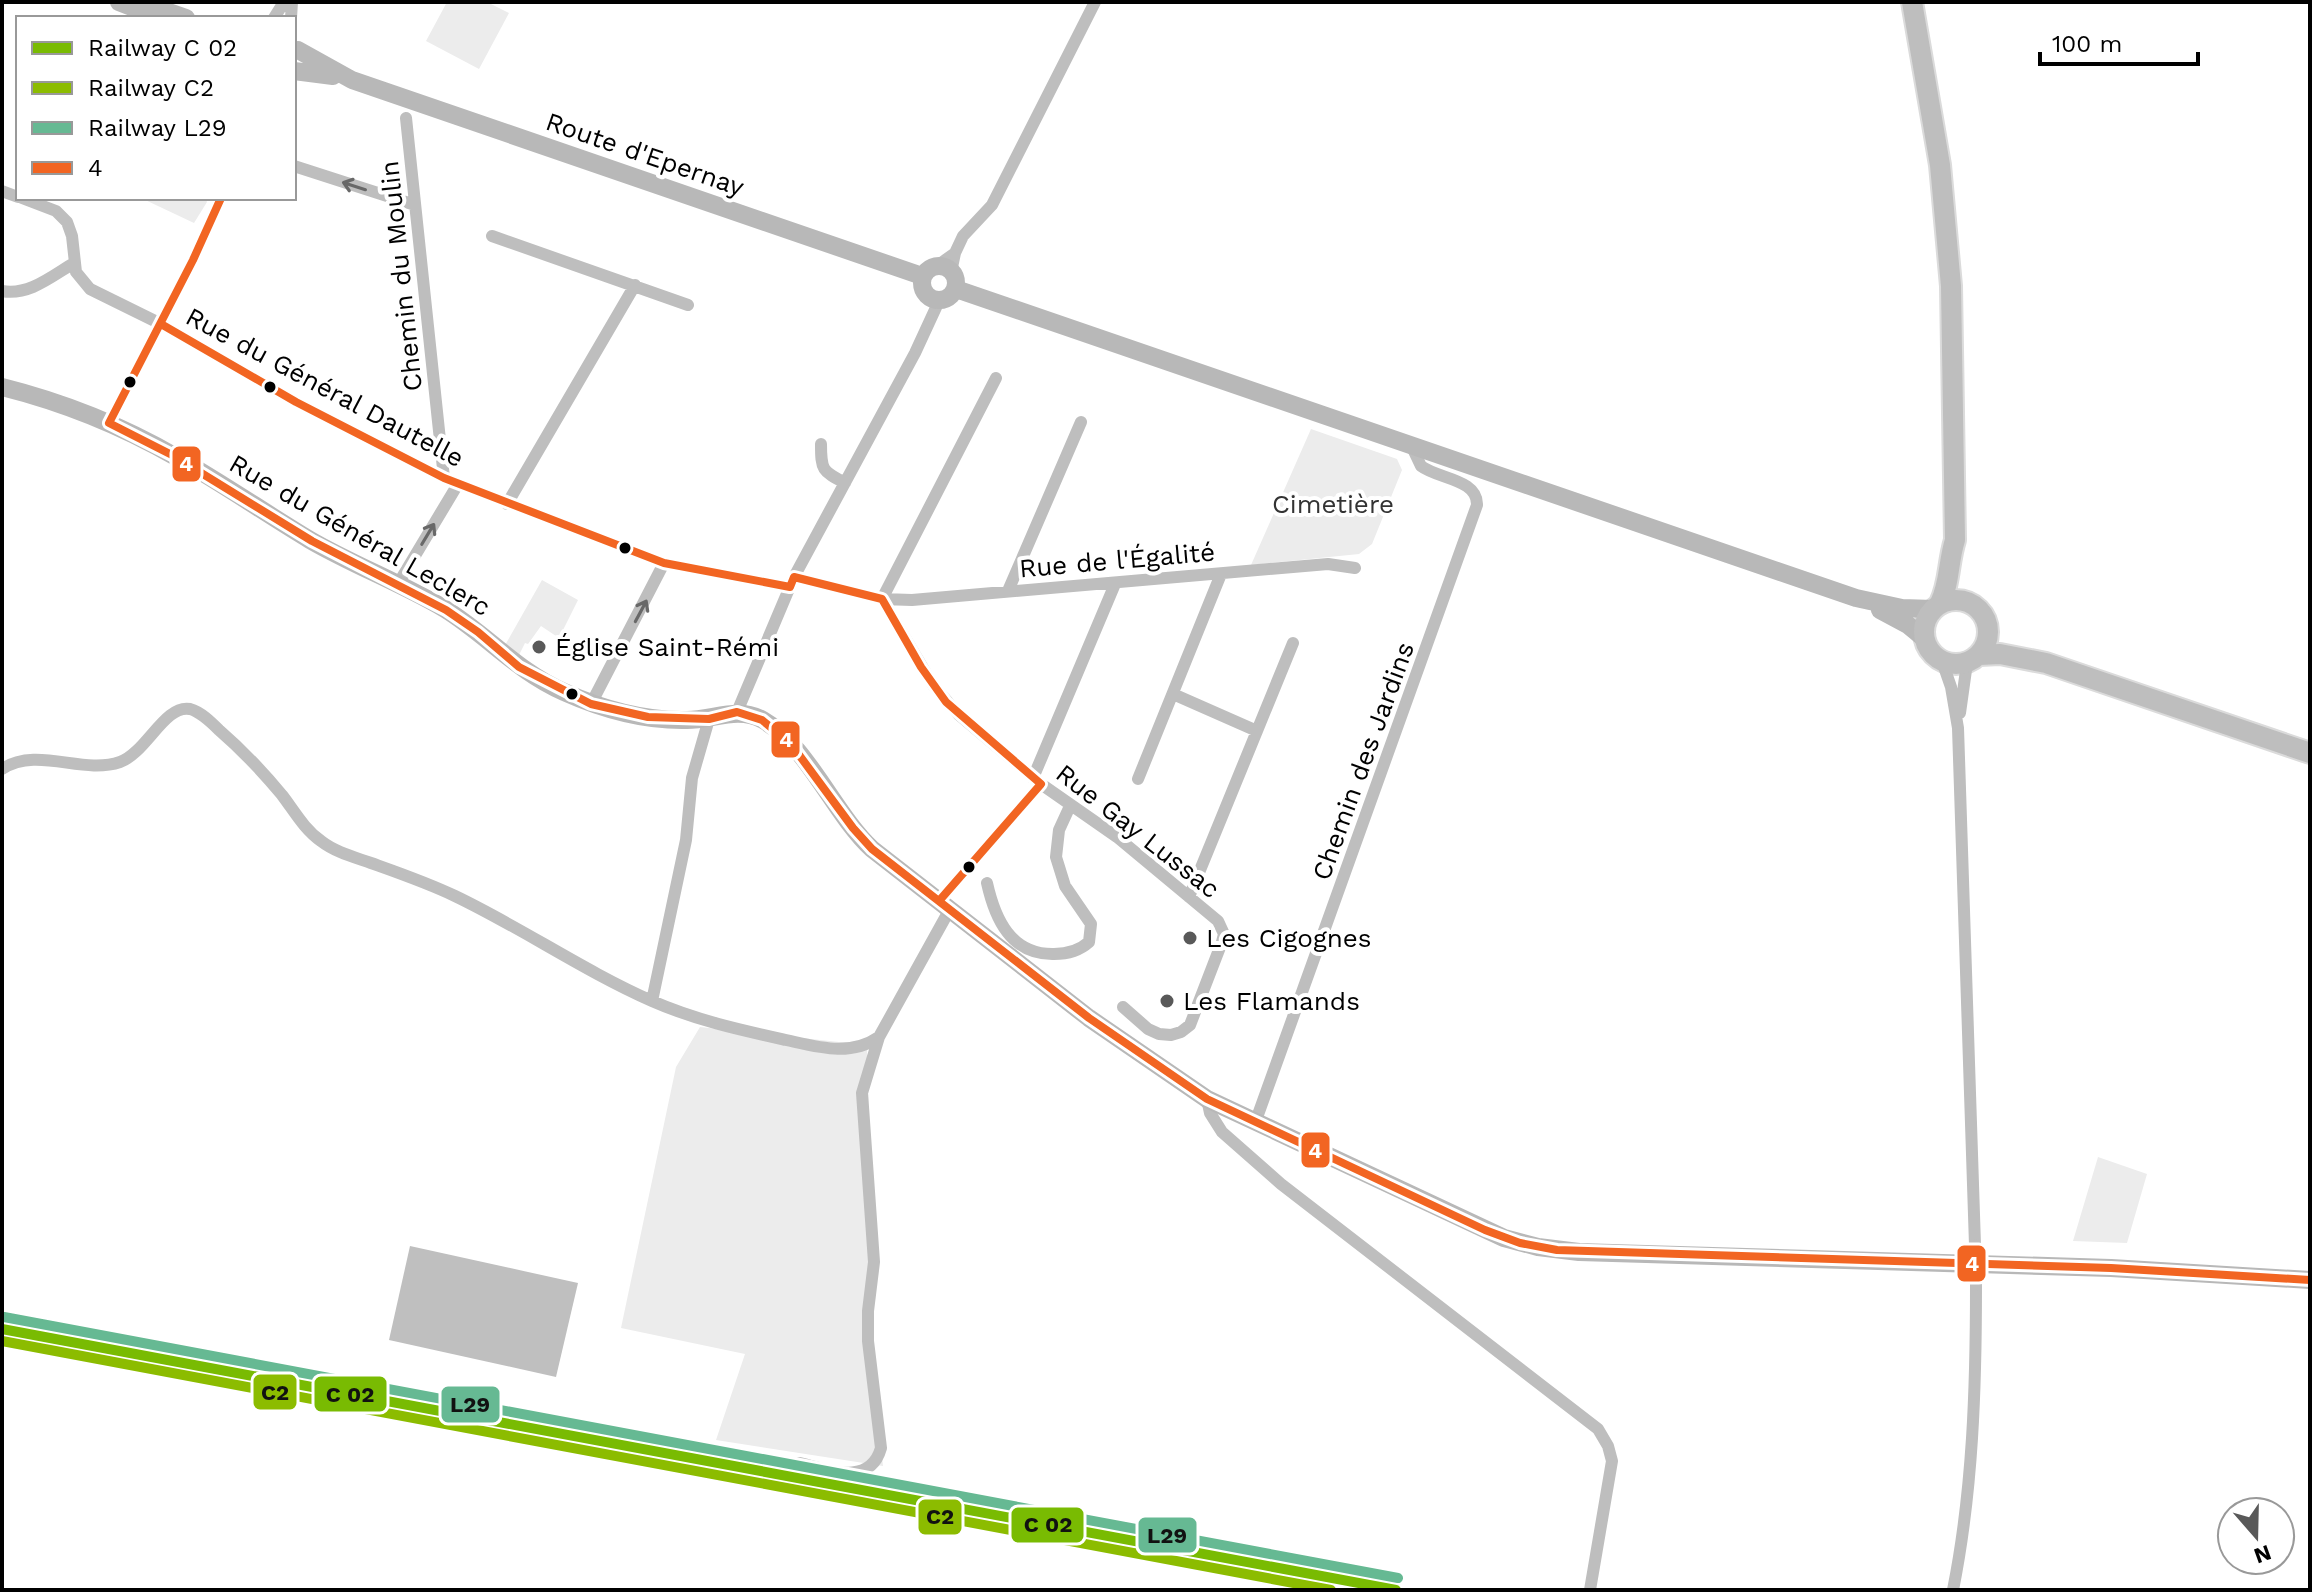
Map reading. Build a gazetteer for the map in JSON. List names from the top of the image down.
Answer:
{
  "streets": {
    "street": [
      "Route d'Epernay",
      "Chemin du Moulin",
      "Rue du Général Dautelle",
      "Rue du Général Leclerc",
      "Rue de l'Égalité",
      "Chemin des Jardins",
      "Rue Gay Lussac"
    ]
  },
  "crossings": [
    ["Route d'Epernay", "Chemin des Jardins"],
    ["Chemin du Moulin", "Rue du Général Dautelle"],
    ["Rue du Général Dautelle", "Rue de l'Égalité"]
  ],
  "parks": ["Cimetière"],
  "places": ["Église Saint-Rémi", "Les Cigognes", "Les Flamands"],
  "lines": ["transit line 4", "rail line L29", "rail line C2"],
  "legend": [
    "Railway C 02",
    "Railway C2",
    "Railway L29",
    "4"
  ],
  "scale_bar": "100 m",
  "north": "bottom"
}
